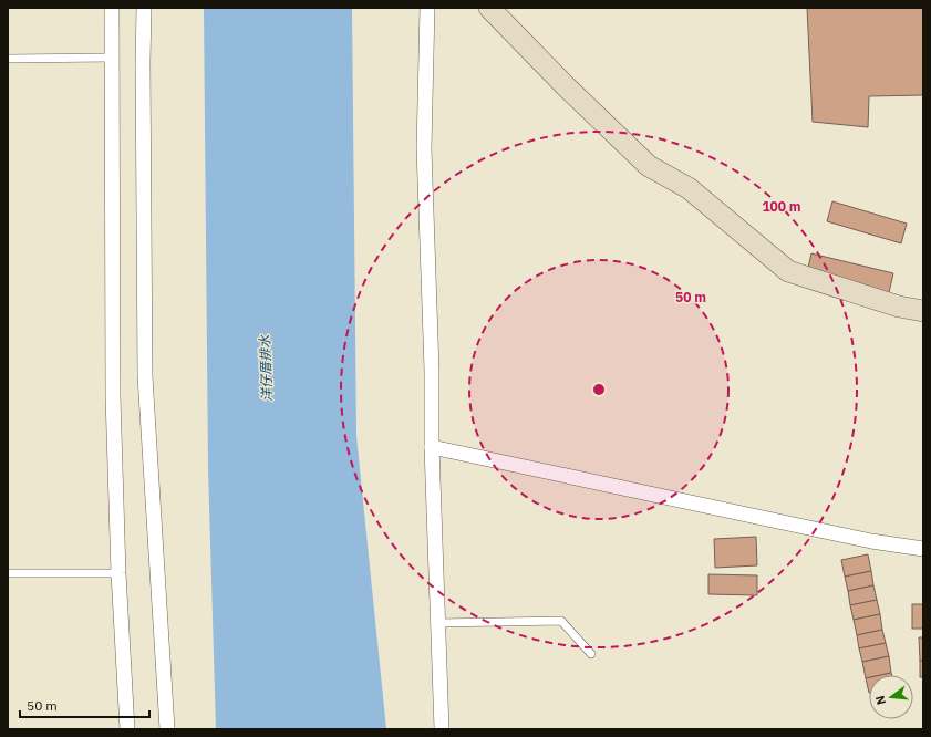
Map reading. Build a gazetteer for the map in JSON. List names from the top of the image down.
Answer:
{
  "water": ["洋仔厝排水"],
  "scale_bar": "50 m",
  "north": "left",
  "rings": ["100 m", "50 m"]
}
